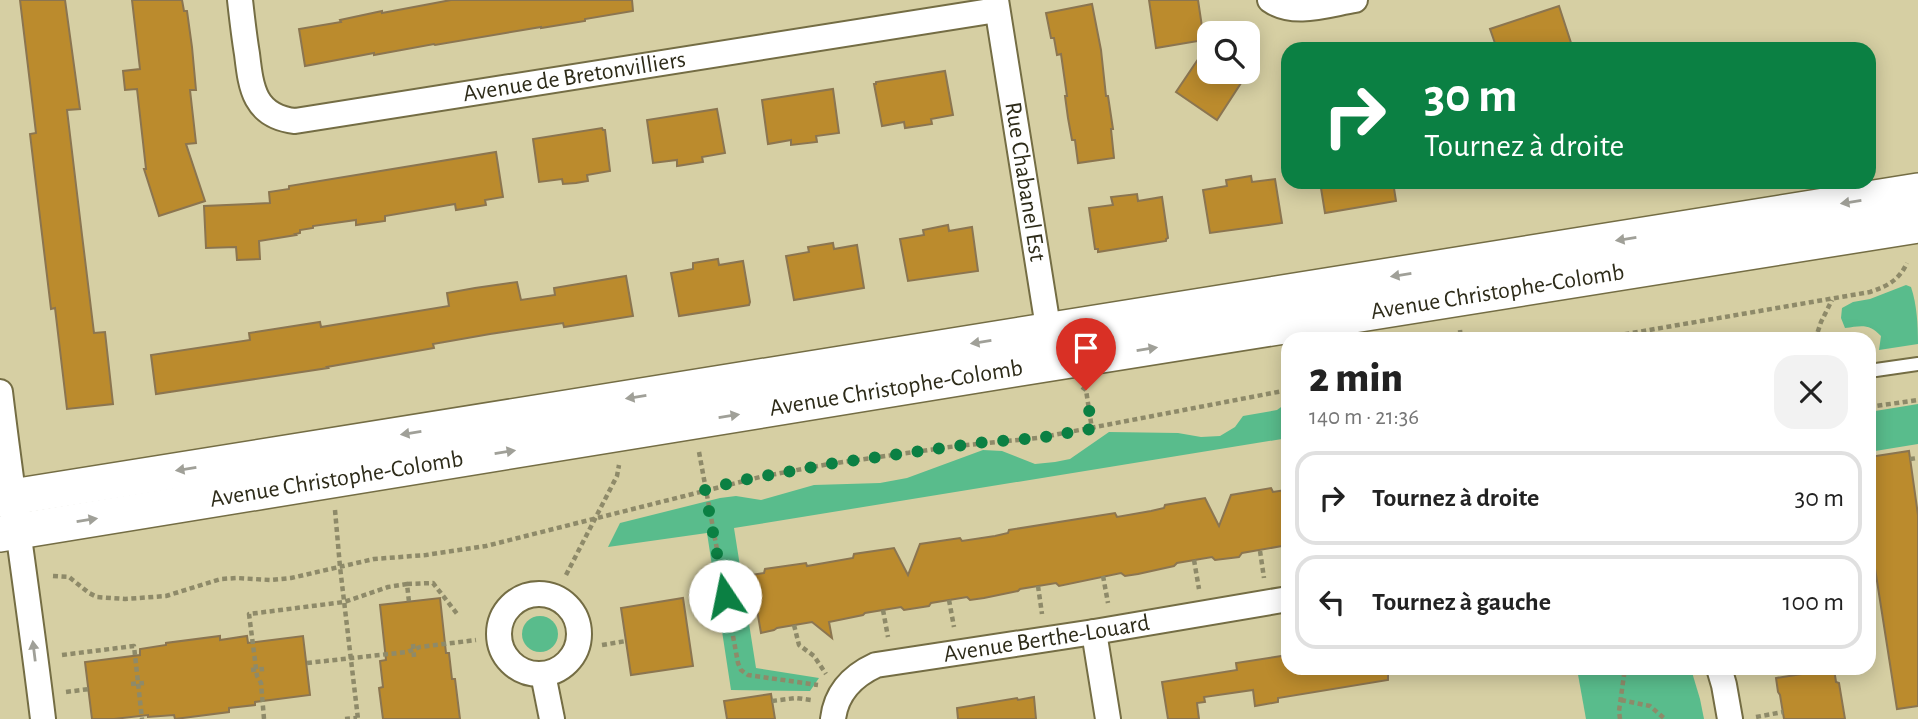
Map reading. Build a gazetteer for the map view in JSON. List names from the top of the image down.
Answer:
{
  "streets": {
    "main road": ["Avenue Christophe-Colomb"],
    "street": ["Avenue de Bretonvilliers", "Rue Chabanel Est", "Avenue Berthe-Louard"]
  },
  "crossings": [
    ["Avenue de Bretonvilliers", "Rue Chabanel Est"],
    ["Rue Chabanel Est", "Avenue Christophe-Colomb"]
  ],
  "page": {
    "turn": ["30 m", "Tournez à droite"],
    "heading": ["2 min", "140 m · 21:36"],
    "list": [
      {
        "name": "Tournez à droite",
        "value": "30 m"
      },
      {
        "name": "Tournez à gauche",
        "value": "100 m"
      }
    ]
  }
}
